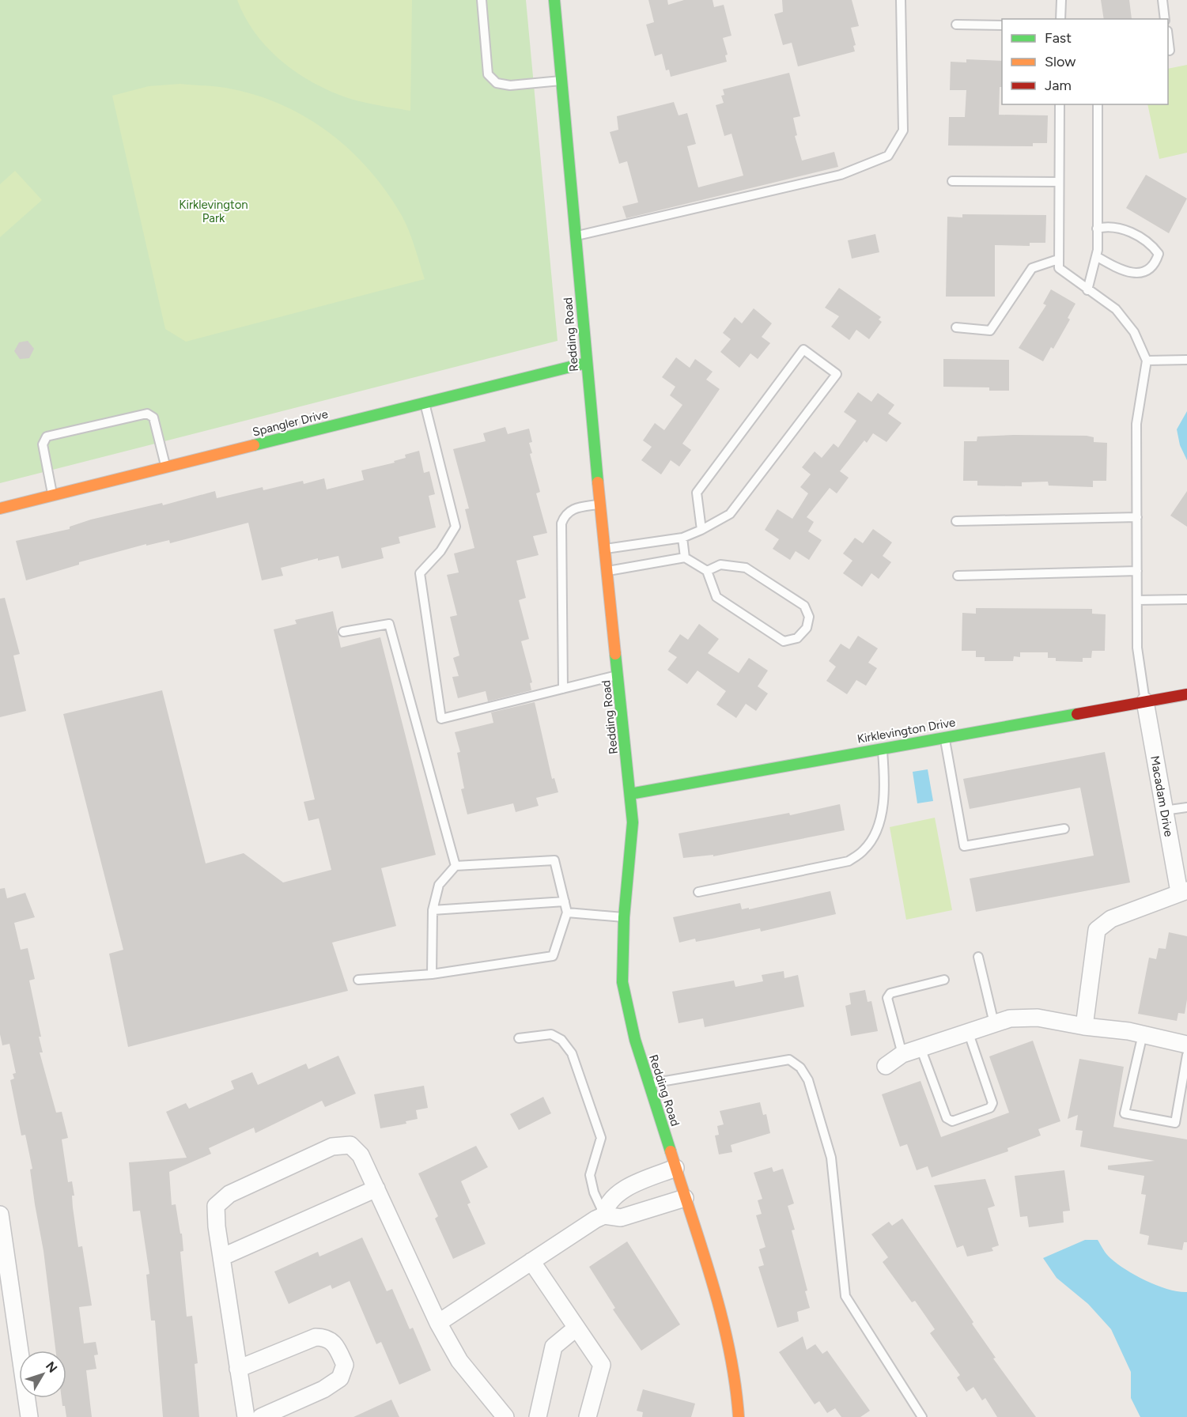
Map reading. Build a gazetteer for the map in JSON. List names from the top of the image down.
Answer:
{
  "streets": {
    "street": [
      "Redding Road",
      "Spangler Drive",
      "Kirklevington Drive",
      "Macadam Drive"
    ]
  },
  "crossings": [
    ["Redding Road", "Spangler Drive"],
    ["Redding Road", "Kirklevington Drive"],
    ["Kirklevington Drive", "Macadam Drive"]
  ],
  "parks": ["Kirklevington Park"],
  "legend": ["Fast", "Slow", "Jam"],
  "north": "top right"
}
